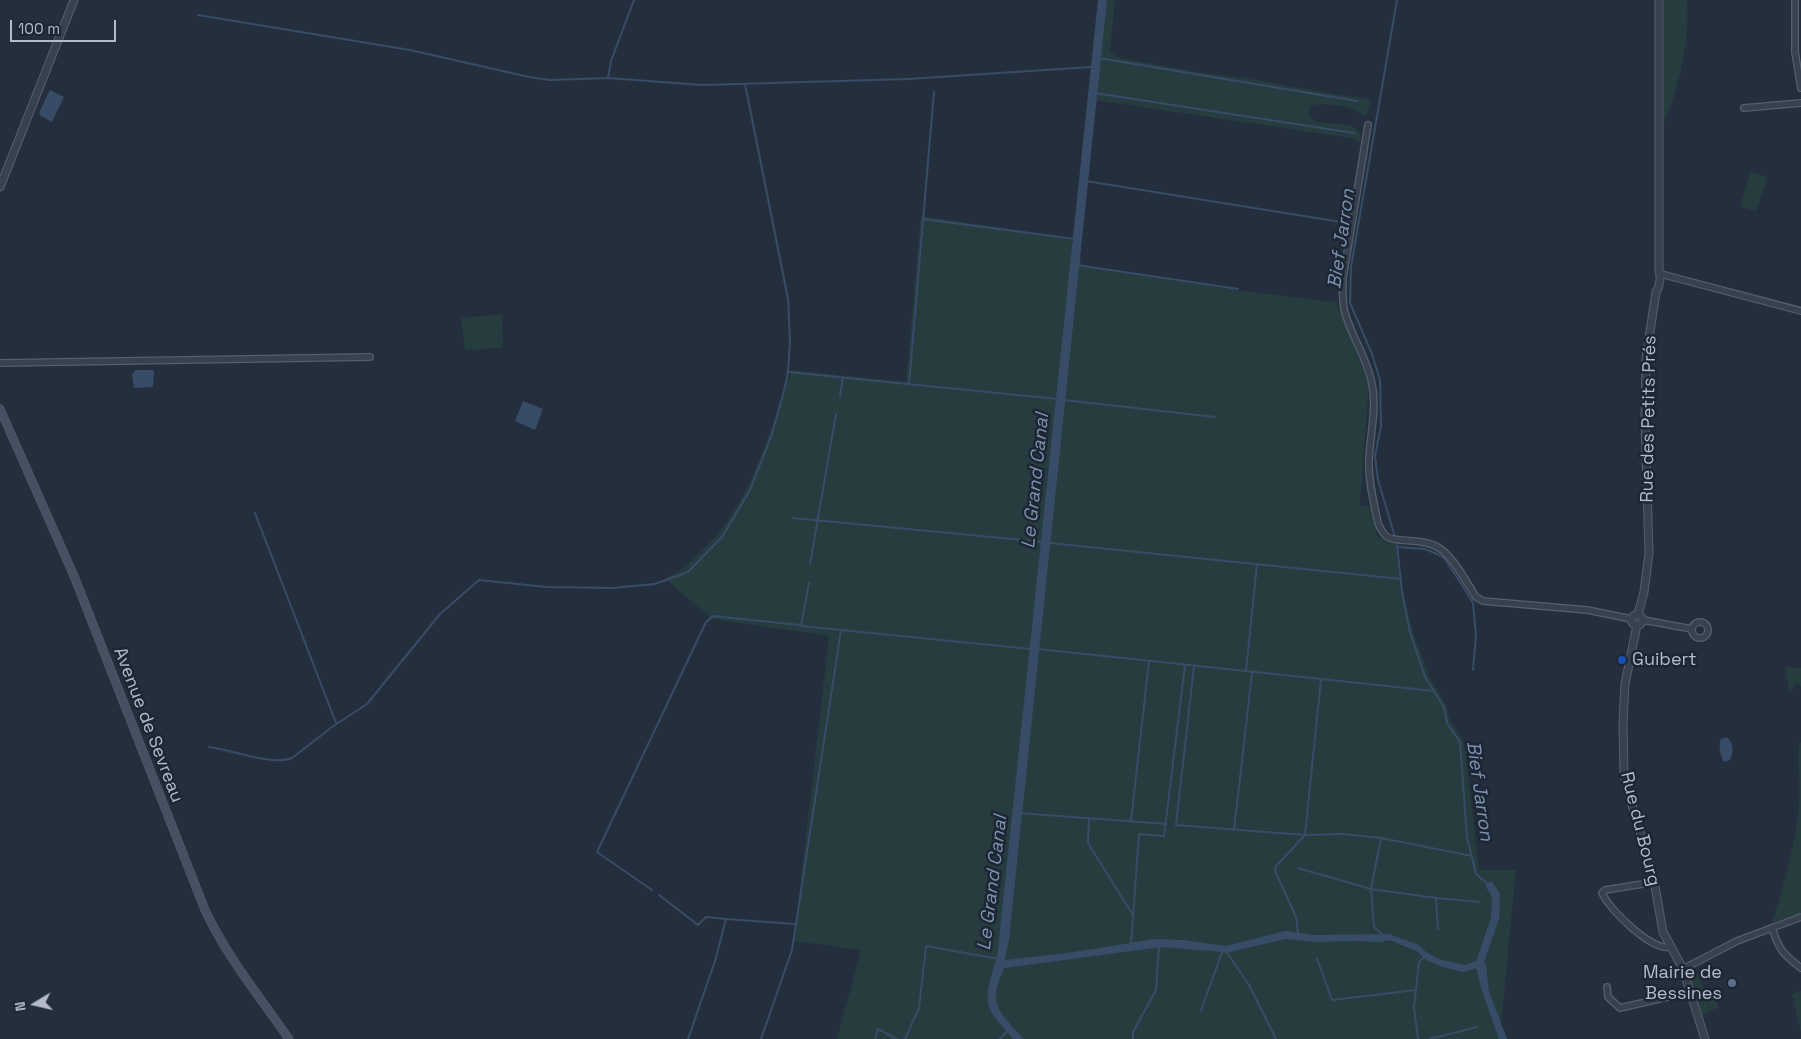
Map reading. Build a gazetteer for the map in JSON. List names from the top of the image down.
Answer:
{
  "streets": {
    "main road": ["Avenue de Sevreau"],
    "street": ["Rue des Petits Prés", "Rue du Bourg"]
  },
  "crossings": [
    ["Rue des Petits Prés", "Rue du Bourg"]
  ],
  "water": ["Bief Jarron", "Le Grand Canal"],
  "places": ["Guibert", "Mairie de Bessines"],
  "scale_bar": "100 m",
  "north": "left"
}
